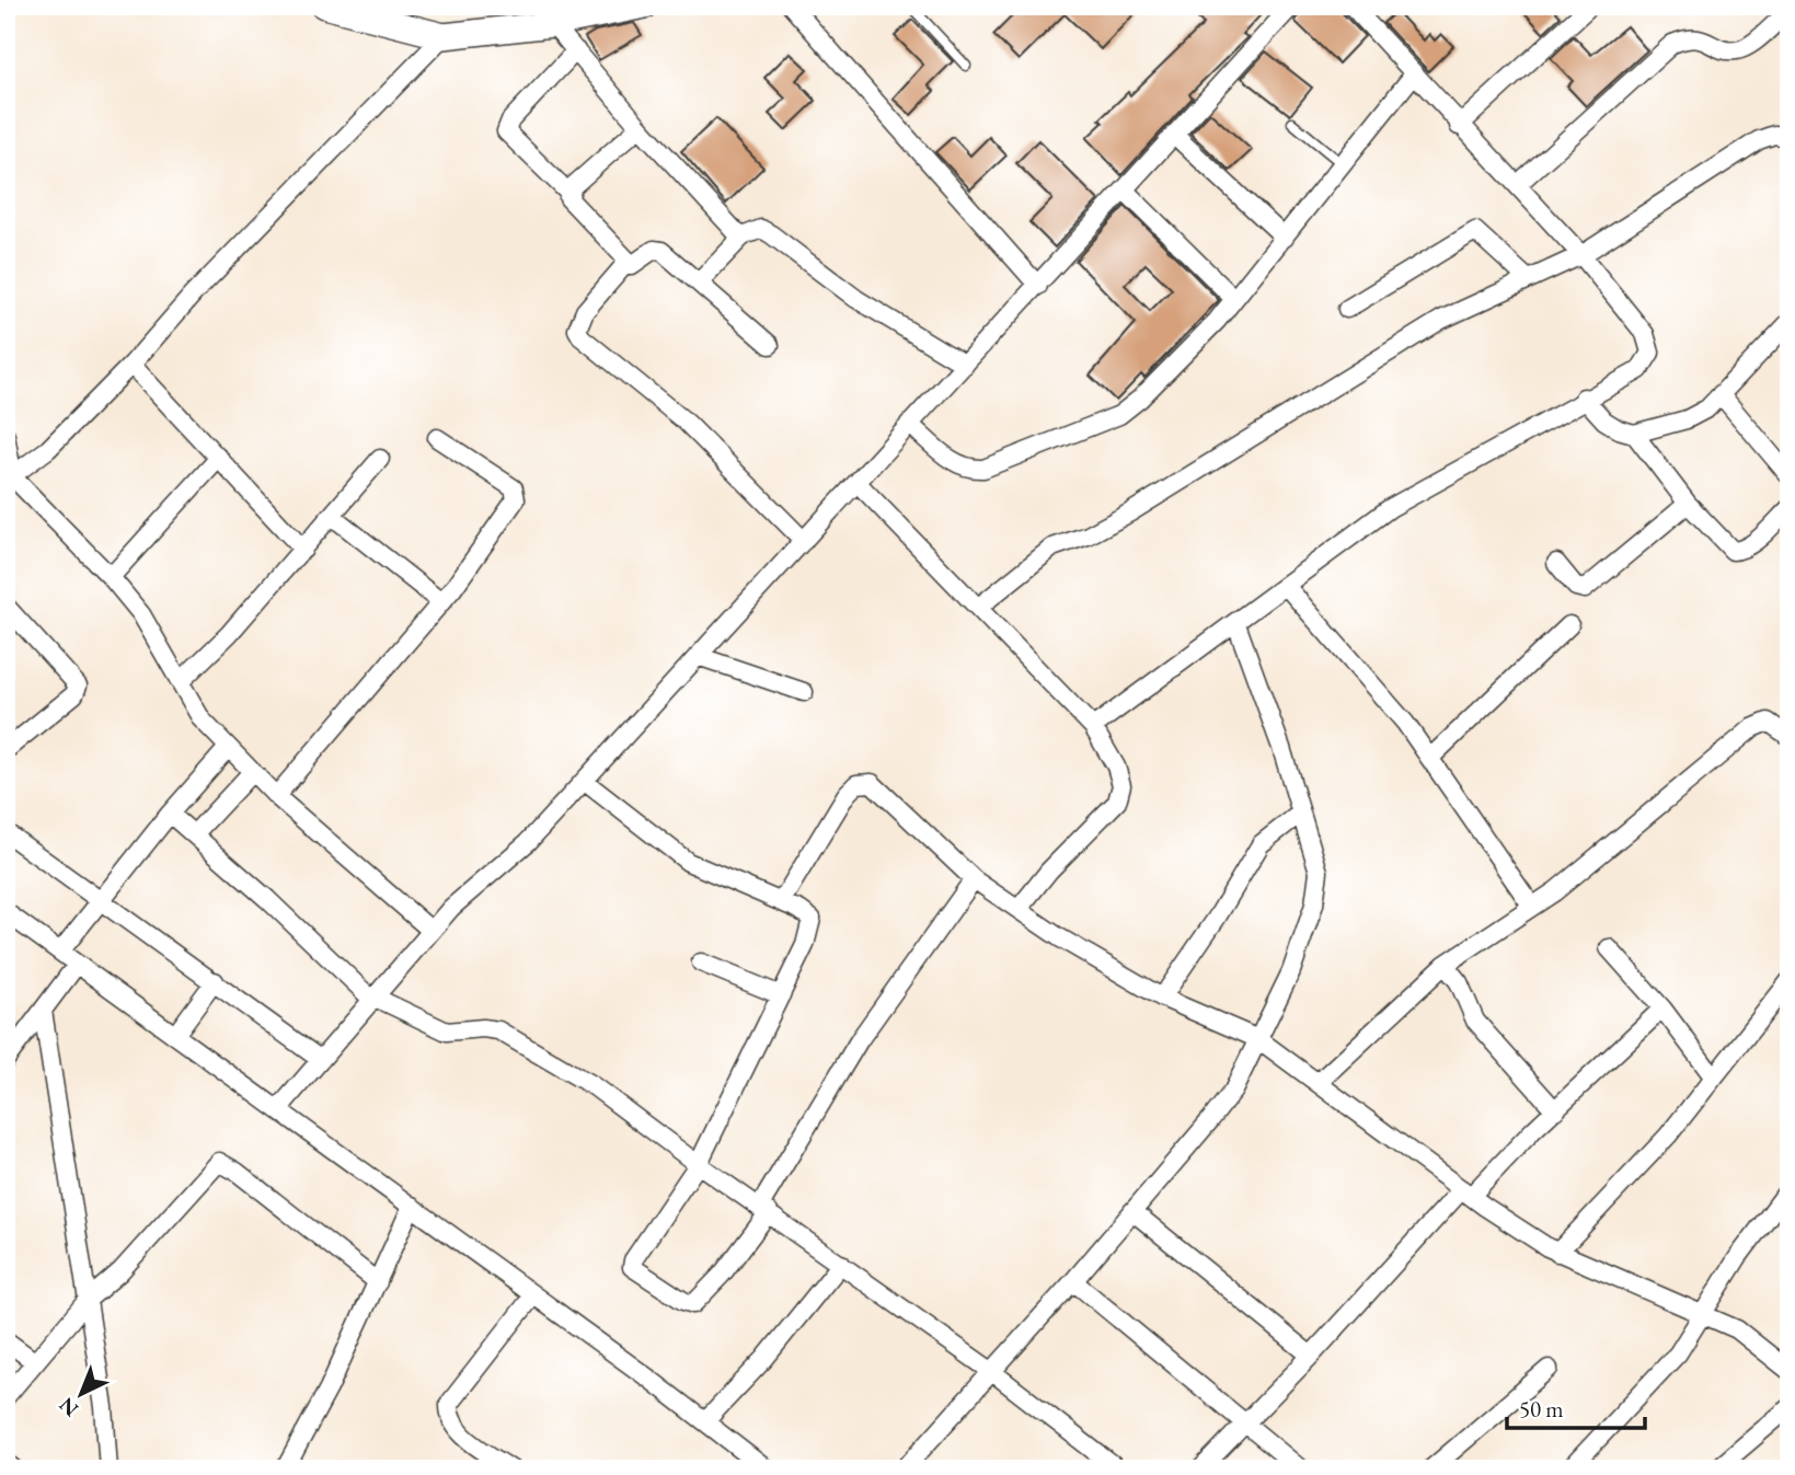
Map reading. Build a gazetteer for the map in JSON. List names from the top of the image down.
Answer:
{
  "scale_bar": "50 m",
  "north": "bottom left"
}
